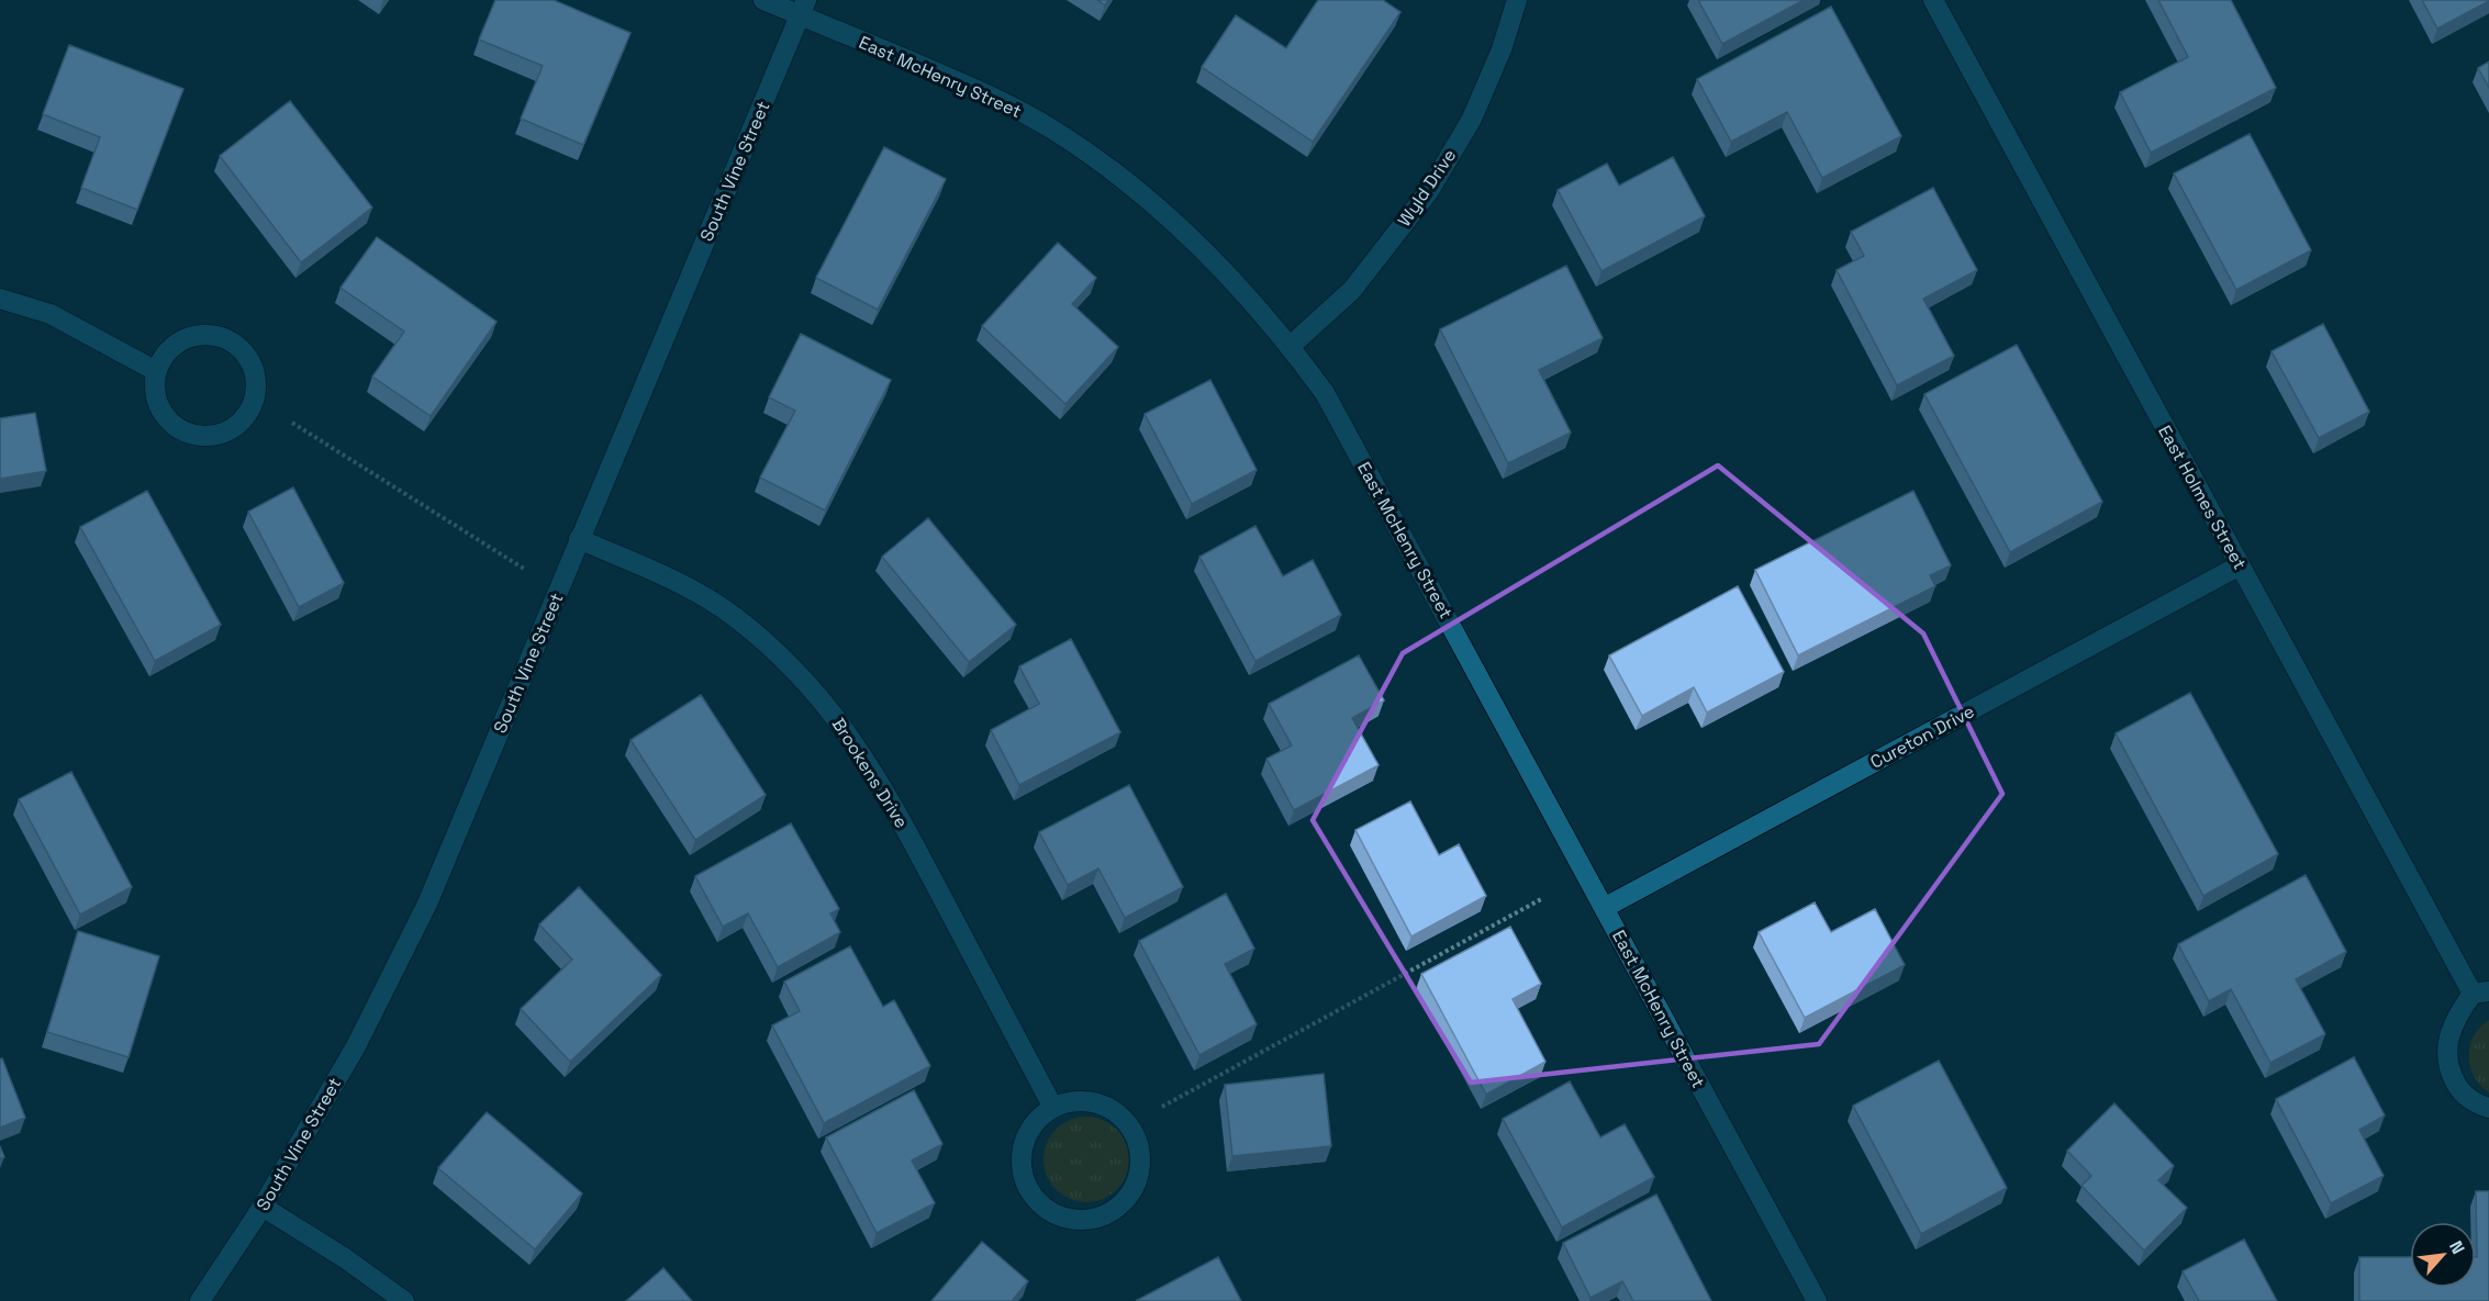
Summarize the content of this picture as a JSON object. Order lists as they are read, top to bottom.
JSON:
{
  "streets": {
    "street": [
      "East McHenry Street",
      "South Vine Street",
      "Wyld Drive",
      "East Holmes Street",
      "Cureton Drive",
      "Brookens Drive"
    ]
  },
  "crossings": [
    ["East McHenry Street", "South Vine Street"],
    ["East McHenry Street", "Wyld Drive"],
    ["East McHenry Street", "Cureton Drive"],
    ["South Vine Street", "Brookens Drive"],
    ["East Holmes Street", "Cureton Drive"]
  ],
  "north": "top right"
}
